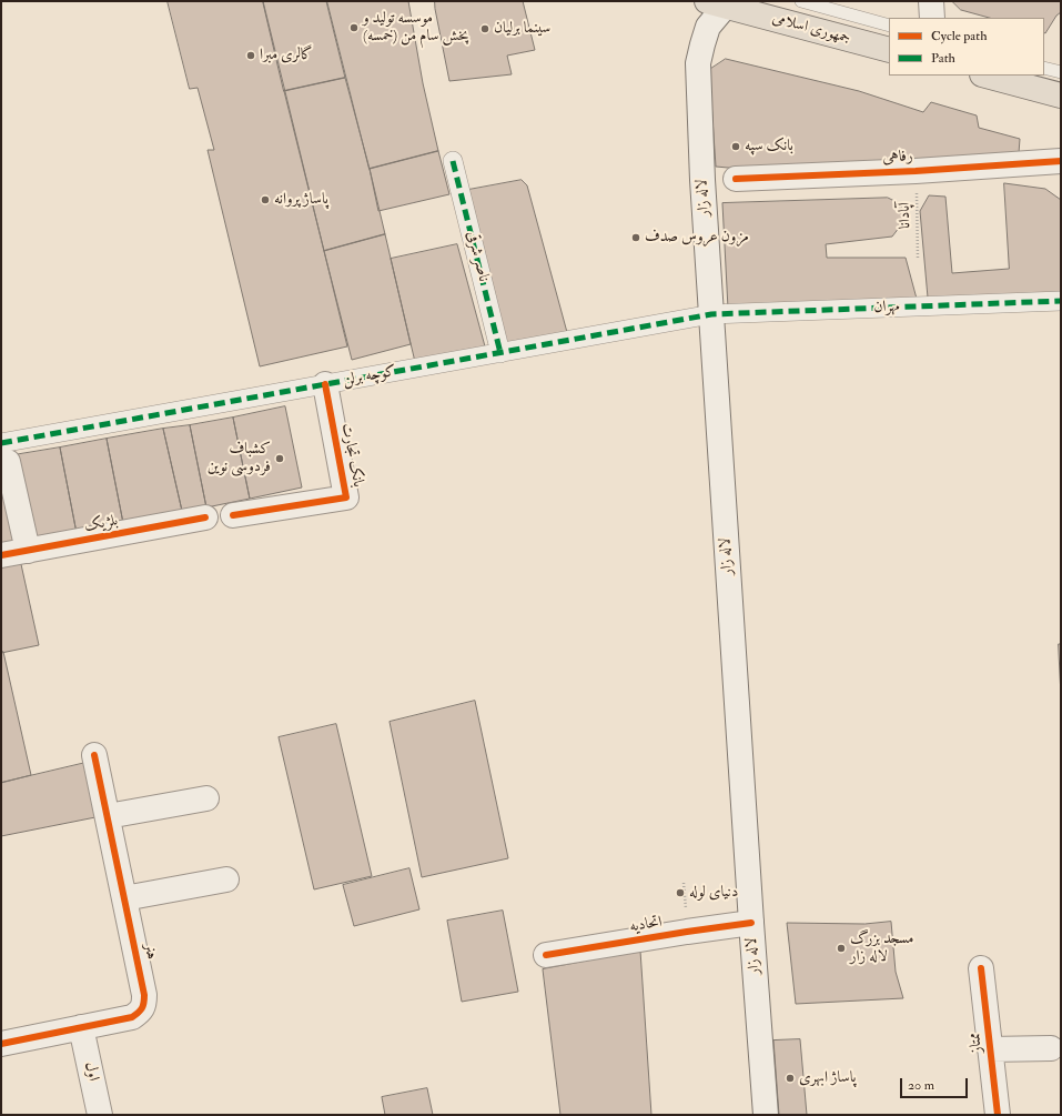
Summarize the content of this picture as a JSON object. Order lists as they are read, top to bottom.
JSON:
{
  "streets": {
    "main road": ["جمهوری اسلامی"],
    "street": [
      "رفاهی",
      "لاله زار",
      "ناصر شرقی",
      "مهران",
      "کوچه برلن",
      "بانک تجارت",
      "بلژیک",
      "اتحادیه",
      "هنر",
      "ممتاز",
      "اول"
    ],
    "path": ["آپادانا"]
  },
  "crossings": [
    ["جمهوری اسلامی", "لاله زار"],
    ["رفاهی", "آپادانا"],
    ["لاله زار", "مهران"],
    ["لاله زار", "کوچه برلن"],
    ["لاله زار", "اتحادیه"],
    ["ناصر شرقی", "کوچه برلن"],
    ["مهران", "کوچه برلن"],
    ["کوچه برلن", "بانک تجارت"],
    ["هنر", "اول"]
  ],
  "places": [
    "موسسه تولید و پخش سام من (خمسه)",
    "سینما برلیان",
    "گالری مبرا",
    "بانک سپه",
    "پاساژ پروانه",
    "مزون عروس صدف",
    "کشباف فردوسی نوین",
    "دنیای لوله",
    "مسجد بزرگ لاله زار",
    "پاساژ ابهری"
  ],
  "legend": ["Cycle path", "Path"],
  "scale_bar": "20 m"
}
